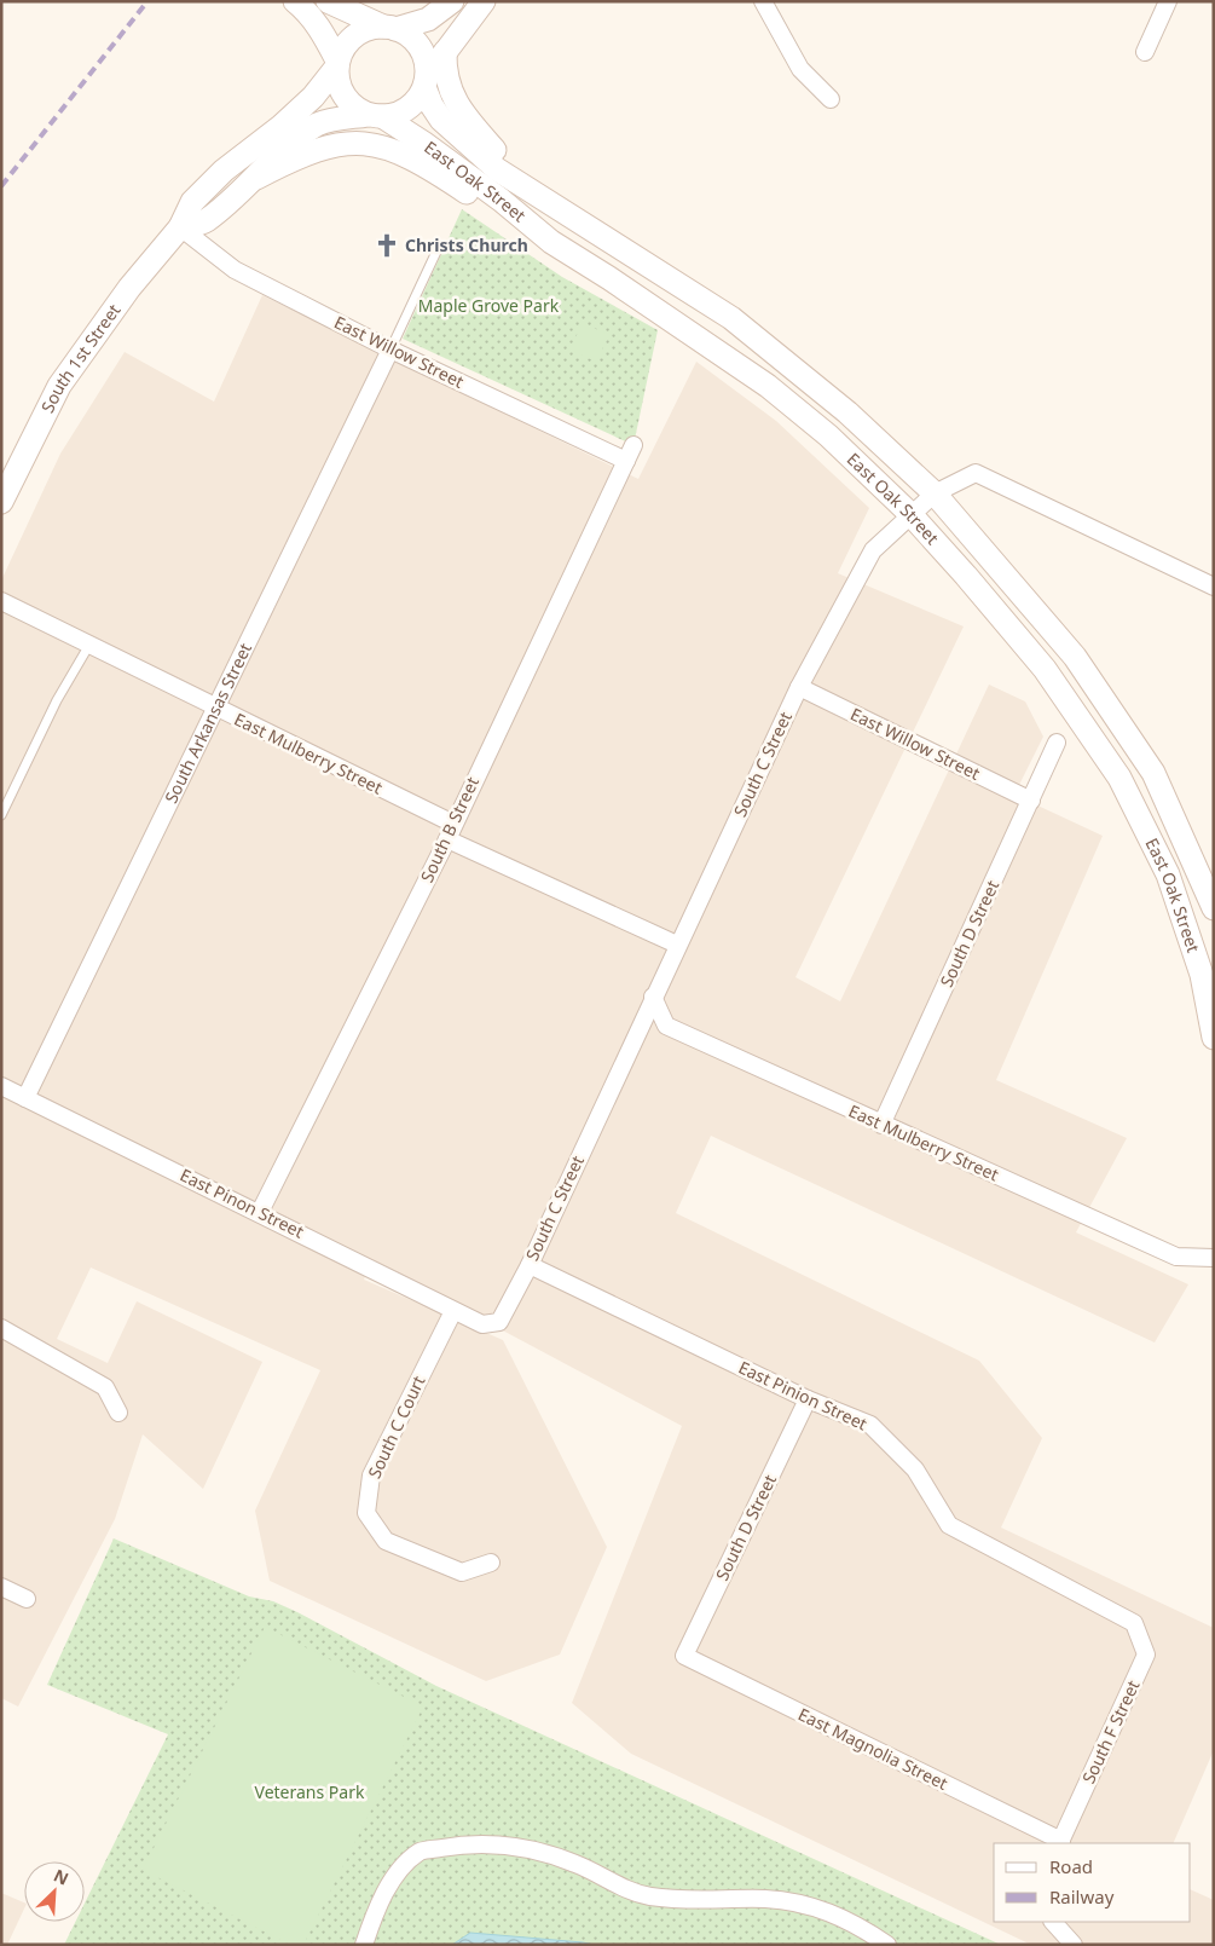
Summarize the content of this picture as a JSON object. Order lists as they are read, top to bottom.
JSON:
{
  "streets": {
    "street": [
      "East Oak Street",
      "East Willow Street",
      "South 1st Street",
      "South Arkansas Street",
      "East Mulberry Street",
      "South C Street",
      "South B Street",
      "South D Street",
      "East Pinon Street",
      "East Pinion Street",
      "South C Court",
      "South F Street",
      "East Magnolia Street"
    ]
  },
  "crossings": [
    ["East Oak Street", "South 1st Street"],
    ["East Oak Street", "South C Street"],
    ["East Willow Street", "South 1st Street"],
    ["East Willow Street", "South Arkansas Street"],
    ["East Willow Street", "South C Street"],
    ["East Willow Street", "South B Street"],
    ["East Willow Street", "South D Street"],
    ["South Arkansas Street", "East Mulberry Street"],
    ["South Arkansas Street", "East Pinon Street"],
    ["East Mulberry Street", "South C Street"],
    ["East Mulberry Street", "South B Street"],
    ["East Mulberry Street", "South D Street"],
    ["South C Street", "East Pinon Street"],
    ["South C Street", "East Pinion Street"],
    ["South B Street", "East Pinon Street"],
    ["South D Street", "East Pinion Street"],
    ["South D Street", "East Magnolia Street"],
    ["East Pinon Street", "South C Court"],
    ["East Pinion Street", "South F Street"],
    ["South F Street", "East Magnolia Street"]
  ],
  "parks": ["Maple Grove Park", "Veterans Park"],
  "places": {
    "church": ["Christs Church"]
  },
  "legend": ["Road", "Railway"],
  "north": "top right"
}
